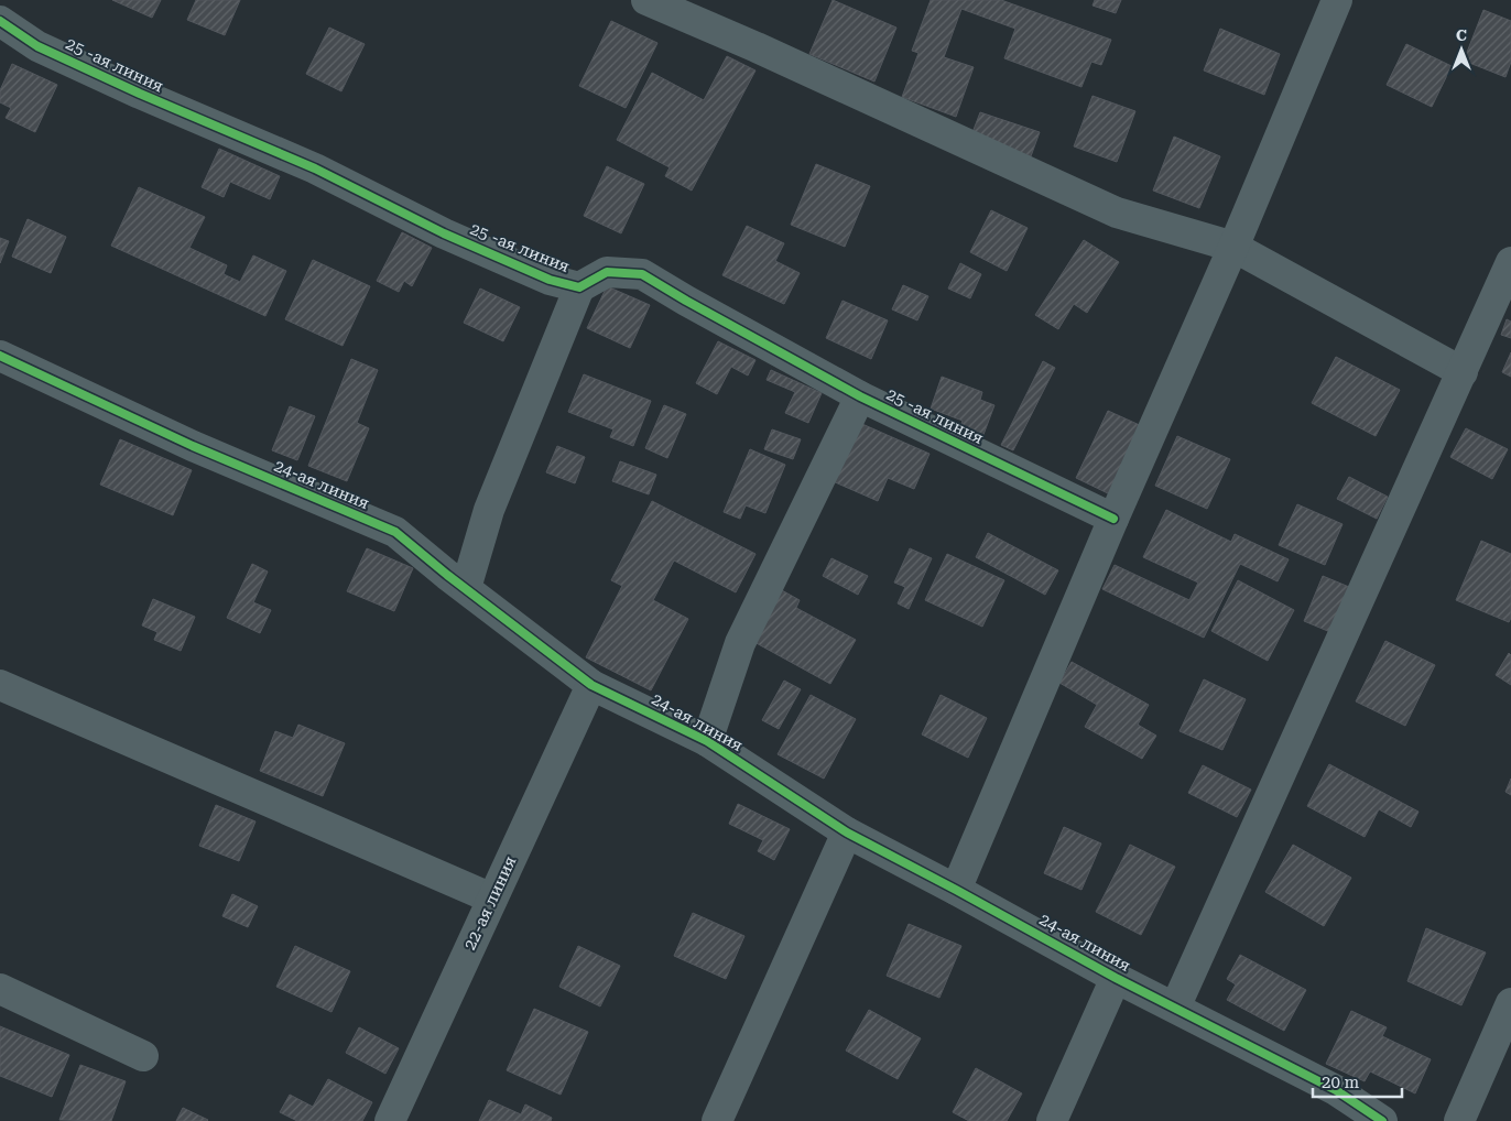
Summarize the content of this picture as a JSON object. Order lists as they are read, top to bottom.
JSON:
{
  "streets": {
    "street": ["25 -ая линия", "24-ая линия", "22-ая линия"]
  },
  "crossings": [
    ["24-ая линия", "22-ая линия"]
  ],
  "scale_bar": "20 m",
  "north": "top"
}
